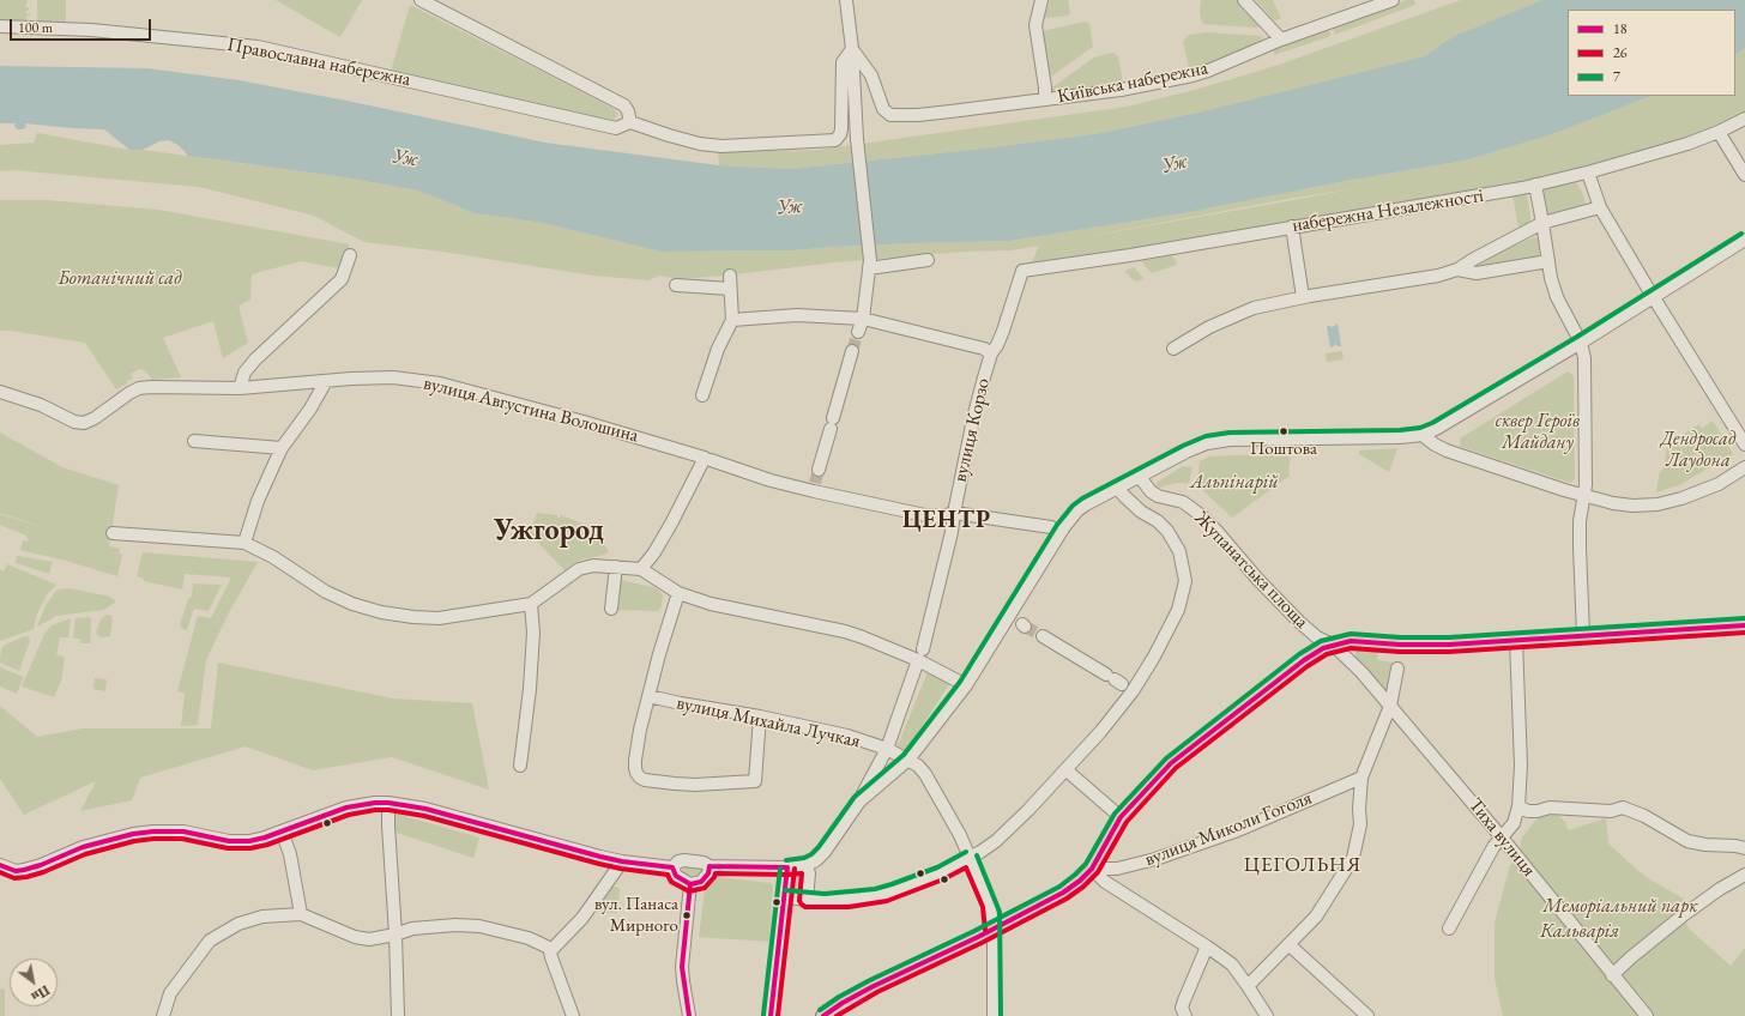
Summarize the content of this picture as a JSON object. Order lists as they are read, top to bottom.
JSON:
{
  "streets": {
    "street": [
      "Православна набережна",
      "Київська набережна",
      "набережна Незалежності",
      "вулиця Августина Волошина",
      "вулиця Корзо",
      "Жупанатська площа",
      "вулиця Михайла Лучкая",
      "вулиця Миколи Гоголя",
      "Тиха вулиця"
    ]
  },
  "crossings": [
    ["Православна набережна", "Київська набережна"],
    ["набережна Незалежності", "вулиця Корзо"],
    ["вулиця Августина Волошина", "вулиця Корзо"],
    ["вулиця Корзо", "вулиця Михайла Лучкая"],
    ["Жупанатська площа", "Тиха вулиця"]
  ],
  "districts": ["ЦЕНТР", "Ужгород", "ЦЕГОЛЬНЯ"],
  "water": ["Уж"],
  "parks": [
    "Ботанічний сад",
    "сквер Героїв Майдану",
    "Дендросад Лаудона",
    "Альпінарій",
    "Меморіальний парк",
    "Кальварія"
  ],
  "places": ["Поштова", "вул. Панаса Мирного"],
  "lines": ["transit line 7", "transit line 18", "transit line 26"],
  "legend": ["18", "26", "7"],
  "scale_bar": "100 m",
  "north": "bottom right"
}
